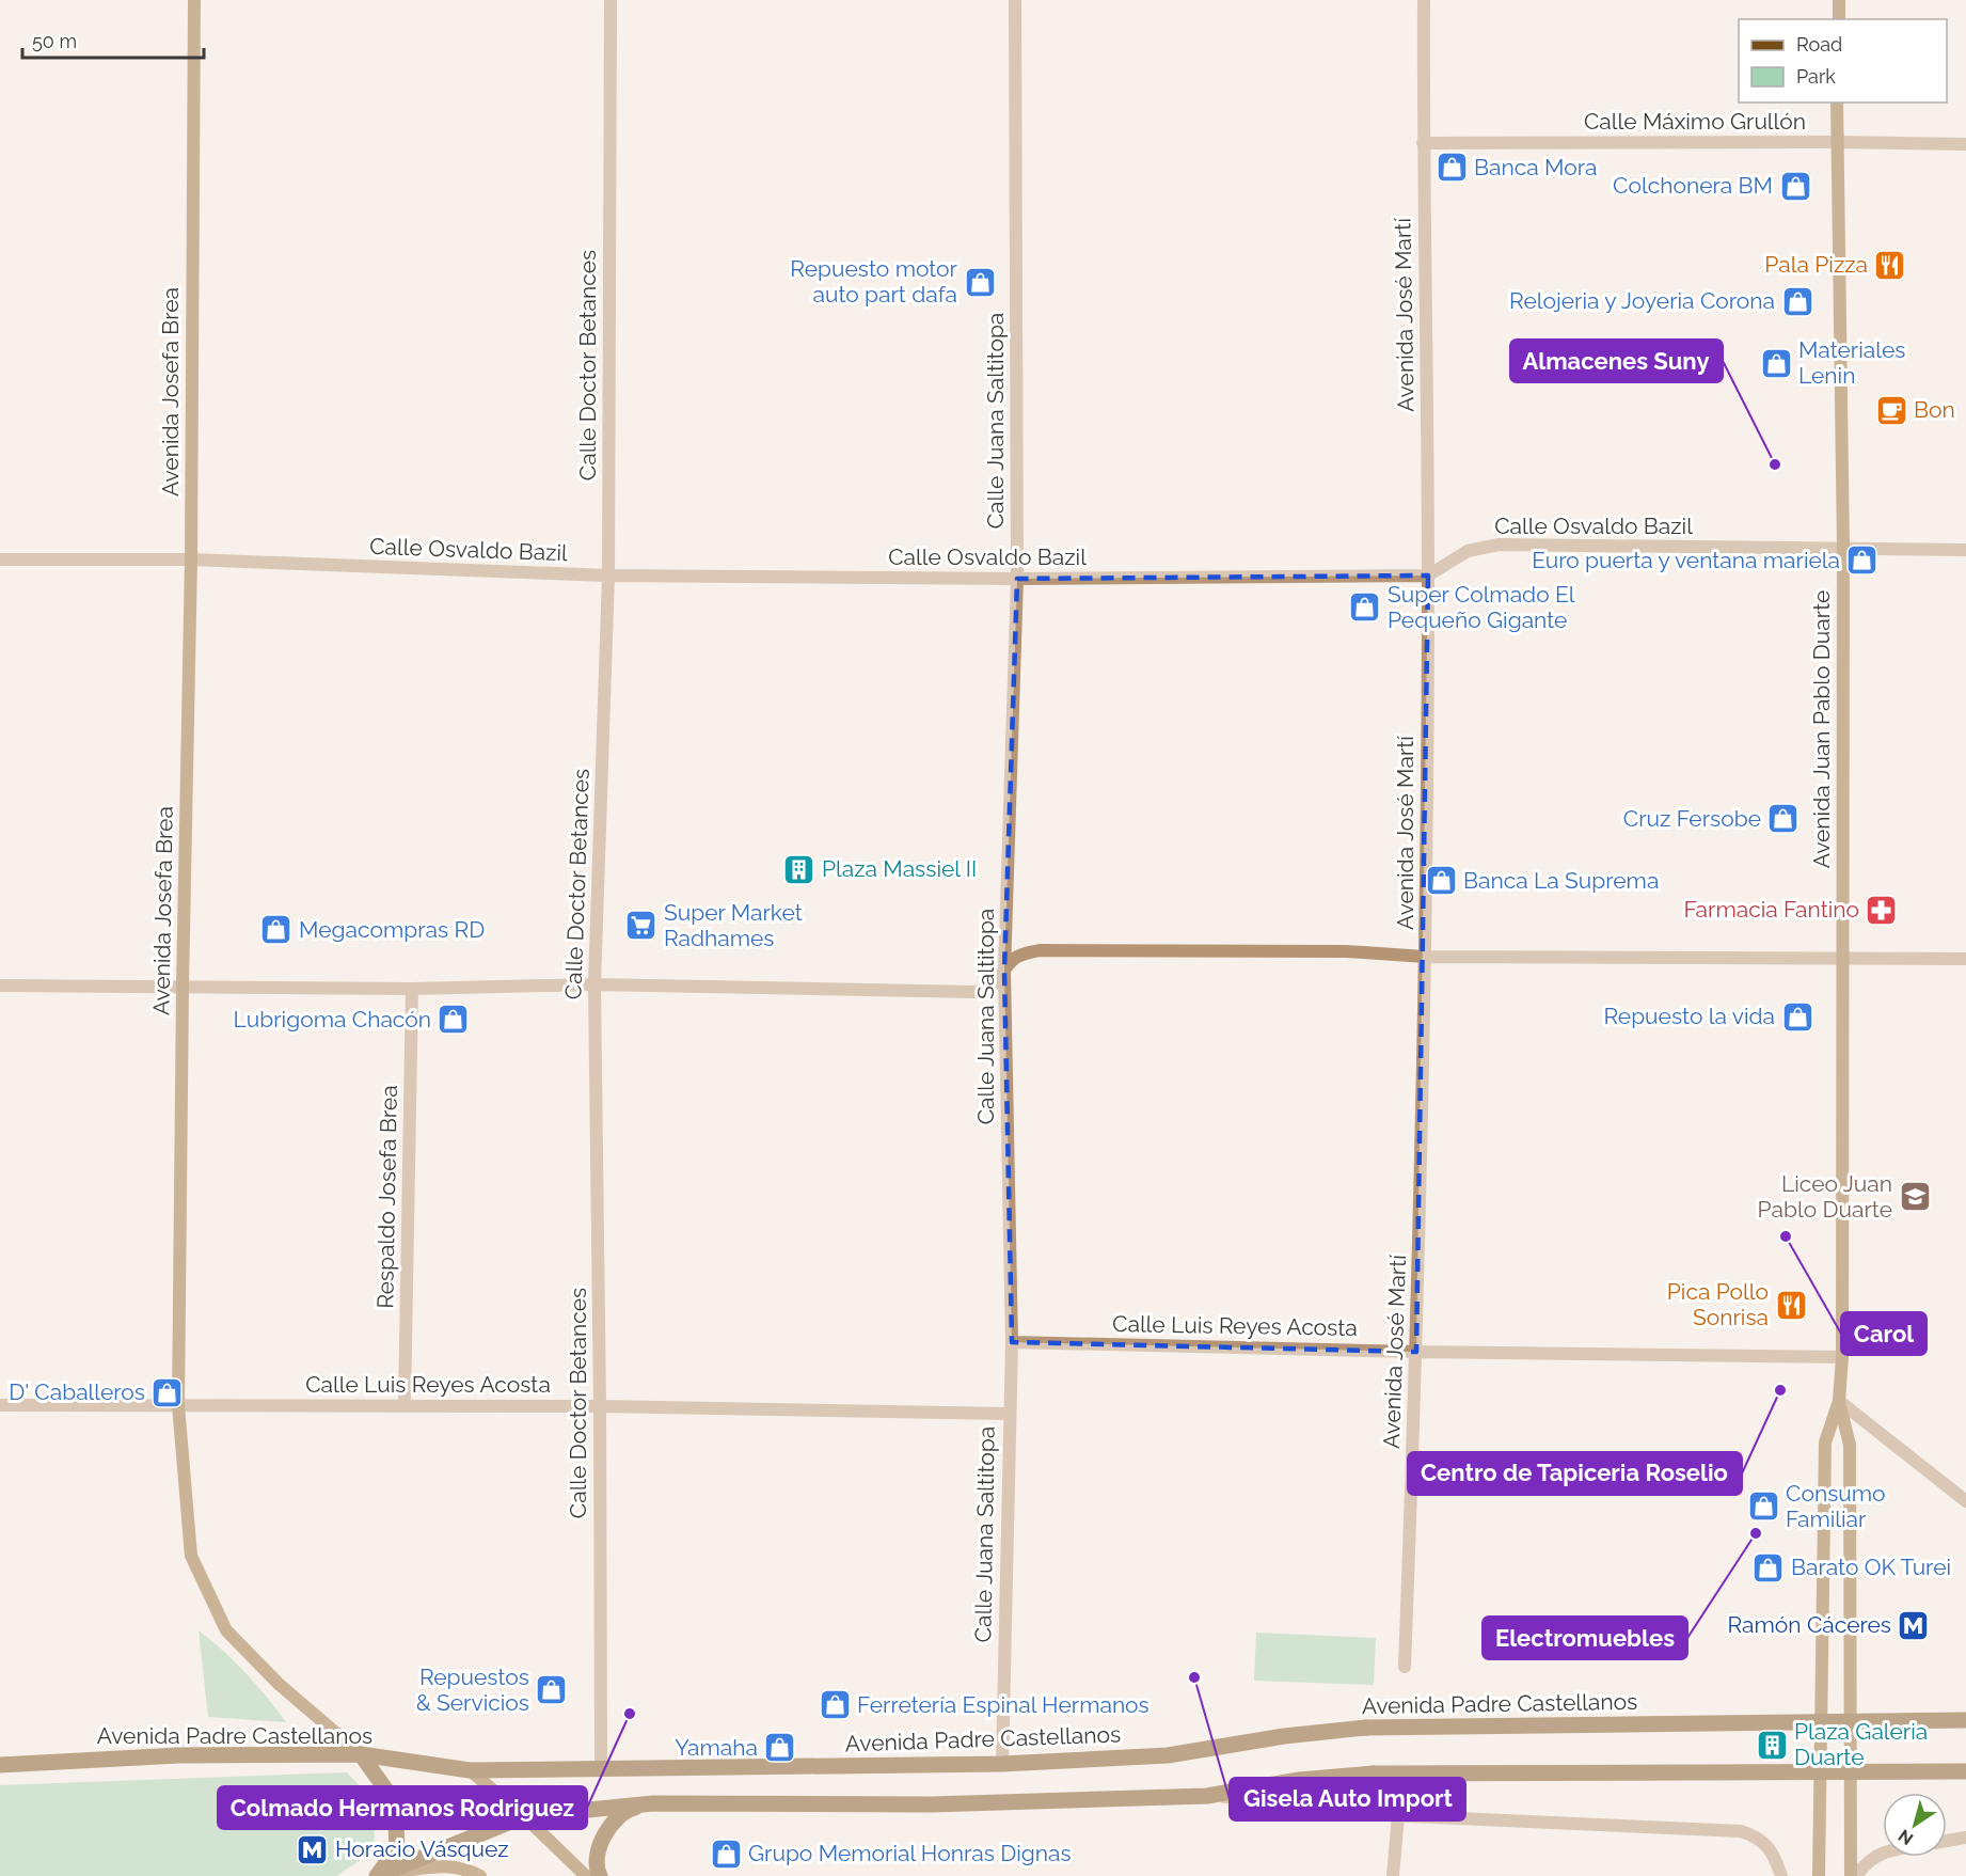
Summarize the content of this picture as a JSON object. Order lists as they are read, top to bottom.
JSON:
{
  "streets": {
    "main road": ["Avenida Josefa Brea", "Avenida Juan Pablo Duarte", "Avenida Padre Castellanos"],
    "street": [
      "Calle Máximo Grullón",
      "Avenida José Martí",
      "Calle Doctor Betances",
      "Calle Juana Saltitopa",
      "Calle Osvaldo Bazil",
      "Respaldo Josefa Brea",
      "Calle Luis Reyes Acosta"
    ]
  },
  "crossings": [
    ["Calle Máximo Grullón", "Avenida José Martí"],
    ["Calle Máximo Grullón", "Avenida Juan Pablo Duarte"],
    ["Avenida José Martí", "Calle Osvaldo Bazil"],
    ["Avenida José Martí", "Calle Luis Reyes Acosta"],
    ["Calle Doctor Betances", "Calle Osvaldo Bazil"],
    ["Calle Doctor Betances", "Calle Luis Reyes Acosta"],
    ["Calle Doctor Betances", "Avenida Padre Castellanos"],
    ["Avenida Josefa Brea", "Calle Osvaldo Bazil"],
    ["Avenida Josefa Brea", "Calle Luis Reyes Acosta"],
    ["Avenida Josefa Brea", "Avenida Padre Castellanos"],
    ["Calle Juana Saltitopa", "Calle Osvaldo Bazil"],
    ["Calle Juana Saltitopa", "Calle Luis Reyes Acosta"],
    ["Calle Juana Saltitopa", "Avenida Padre Castellanos"],
    ["Calle Osvaldo Bazil", "Avenida Juan Pablo Duarte"],
    ["Avenida Juan Pablo Duarte", "Calle Luis Reyes Acosta"],
    ["Respaldo Josefa Brea", "Calle Luis Reyes Acosta"]
  ],
  "places": {
    "shop": [
      "Banca Mora",
      "Colchonera BM",
      "Repuesto motor auto part dafa",
      "Relojeria y Joyeria Corona",
      "Materiales Lenin",
      "Euro puerta y ventana mariela",
      "Super Colmado El Pequeño Gigante",
      "Cruz Fersobe",
      "Banca La Suprema",
      "Megacompras RD",
      "Repuesto la vida",
      "Lubrigoma Chacón",
      "D' Caballeros",
      "Consumo Familiar",
      "Barato OK Turei",
      "Repuestos & Servicios",
      "Ferretería Espinal Hermanos",
      "Yamaha",
      "Grupo Memorial Honras Dignas"
    ],
    "restaurant": ["Pala Pizza", "Pica Pollo Sonrisa"],
    "cafe": ["Bon"],
    "other": [
      "Almacenes Suny",
      "Carol",
      "Centro de Tapiceria Roselio",
      "Electromuebles",
      "Gisela Auto Import",
      "Colmado Hermanos Rodriguez"
    ],
    "building": ["Plaza Massiel II", "Plaza Galeria Duarte"],
    "pharmacy": ["Farmacia Fantino"],
    "supermarket": ["Super Market Radhames"],
    "school or university": ["Liceo Juan Pablo Duarte"],
    "metro station": ["Ramón Cáceres", "Horacio Vásquez"]
  },
  "legend": ["Road", "Park"],
  "scale_bar": "50 m",
  "north": "bottom left"
}
